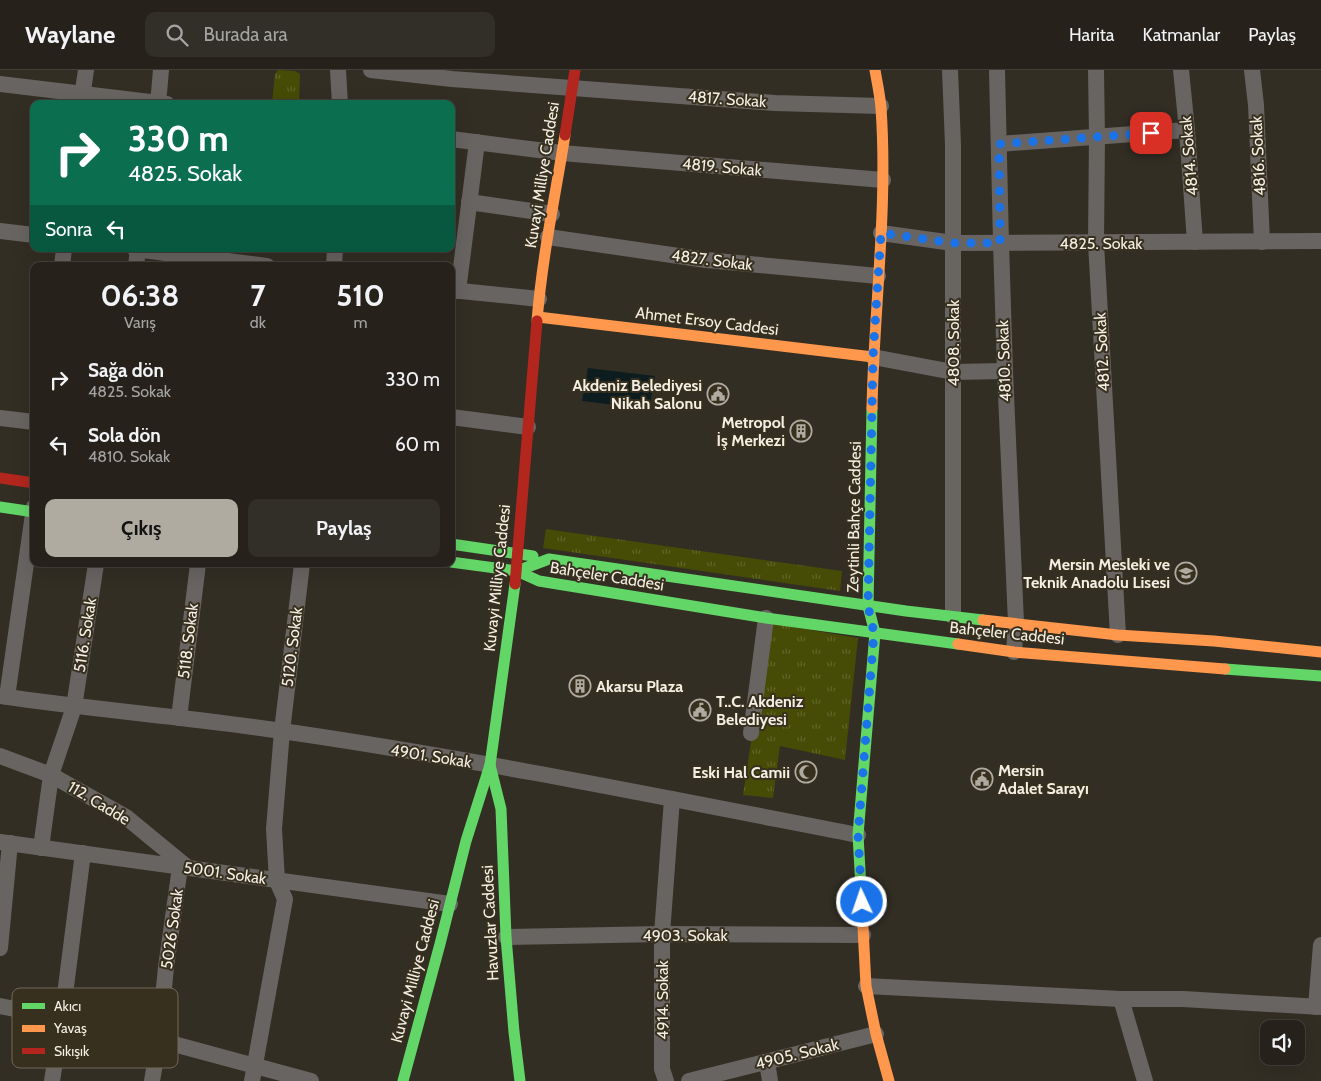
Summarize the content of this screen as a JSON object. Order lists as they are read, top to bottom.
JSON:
{
  "streets": {
    "street": [
      "4817. Sokak",
      "4814. Sokak",
      "4816. Sokak",
      "4819. Sokak",
      "Kuvayi Milliye Caddesi",
      "4825. Sokak",
      "4827. Sokak",
      "Ahmet Ersoy Caddesi",
      "4808. Sokak",
      "4812. Sokak",
      "4810. Sokak",
      "Zeytinli Bahçe Caddesi",
      "Bahçeler Caddesi",
      "5116. Sokak",
      "5118. Sokak",
      "5120. Sokak",
      "4901. Sokak",
      "112. Cadde",
      "5001. Sokak",
      "Havuzlar Caddesi",
      "5026 Sokak",
      "4903. Sokak",
      "4914. Sokak",
      "4905. Sokak"
    ]
  },
  "crossings": [
    ["4817. Sokak", "Kuvayi Milliye Caddesi"],
    ["4817. Sokak", "Zeytinli Bahçe Caddesi"],
    ["4814. Sokak", "4825. Sokak"],
    ["4816. Sokak", "4825. Sokak"],
    ["4819. Sokak", "Kuvayi Milliye Caddesi"],
    ["4819. Sokak", "Zeytinli Bahçe Caddesi"],
    ["Kuvayi Milliye Caddesi", "4827. Sokak"],
    ["Kuvayi Milliye Caddesi", "Ahmet Ersoy Caddesi"],
    ["Kuvayi Milliye Caddesi", "Bahçeler Caddesi"],
    ["Kuvayi Milliye Caddesi", "4901. Sokak"],
    ["Kuvayi Milliye Caddesi", "5001. Sokak"],
    ["Kuvayi Milliye Caddesi", "Havuzlar Caddesi"],
    ["4825. Sokak", "4808. Sokak"],
    ["4825. Sokak", "4812. Sokak"],
    ["4825. Sokak", "4810. Sokak"],
    ["4825. Sokak", "Zeytinli Bahçe Caddesi"],
    ["4827. Sokak", "Zeytinli Bahçe Caddesi"],
    ["Ahmet Ersoy Caddesi", "Zeytinli Bahçe Caddesi"],
    ["4808. Sokak", "Bahçeler Caddesi"],
    ["4812. Sokak", "Bahçeler Caddesi"],
    ["4810. Sokak", "Bahçeler Caddesi"],
    ["Zeytinli Bahçe Caddesi", "Bahçeler Caddesi"],
    ["Zeytinli Bahçe Caddesi", "4901. Sokak"],
    ["Zeytinli Bahçe Caddesi", "4903. Sokak"],
    ["Zeytinli Bahçe Caddesi", "4905. Sokak"],
    ["5116. Sokak", "4901. Sokak"],
    ["5116. Sokak", "112. Cadde"],
    ["5116. Sokak", "5001. Sokak"],
    ["5118. Sokak", "4901. Sokak"],
    ["5120. Sokak", "4901. Sokak"],
    ["5120. Sokak", "5001. Sokak"],
    ["4901. Sokak", "Havuzlar Caddesi"],
    ["4901. Sokak", "4914. Sokak"],
    ["112. Cadde", "5001. Sokak"],
    ["112. Cadde", "5026 Sokak"],
    ["5001. Sokak", "5026 Sokak"],
    ["Havuzlar Caddesi", "4903. Sokak"],
    ["4903. Sokak", "4914. Sokak"]
  ],
  "places": {
    "public building": ["Akdeniz Belediyesi Nikah Salonu", "T..C. Akdeniz Belediyesi", "Mersin Adalet Sarayı"],
    "building": ["Metropol İş Merkezi", "Akarsu Plaza"],
    "school or university": ["Mersin Mesleki ve Teknik Anadolu Lisesi"],
    "mosque": ["Eski Hal Camii"]
  },
  "legend": ["Akıcı", "Yavaş", "Sıkışık"],
  "page": {
    "header": "Waylane",
    "search": "Burada ara",
    "nav": ["Harita", "Katmanlar", "Paylaş"],
    "turn": ["330 m", "4825. Sokak"],
    "then": "Sonra",
    "eta": [
      "06:38",
      "Varış",
      "7",
      "dk",
      "510",
      "m"
    ],
    "list": [
      {
        "name": "Sağa dön",
        "note": "4825. Sokak",
        "value": "330 m"
      },
      {
        "name": "Sola dön",
        "note": "4810. Sokak",
        "value": "60 m"
      }
    ],
    "buttons": ["Çıkış", "Paylaş"]
  }
}
